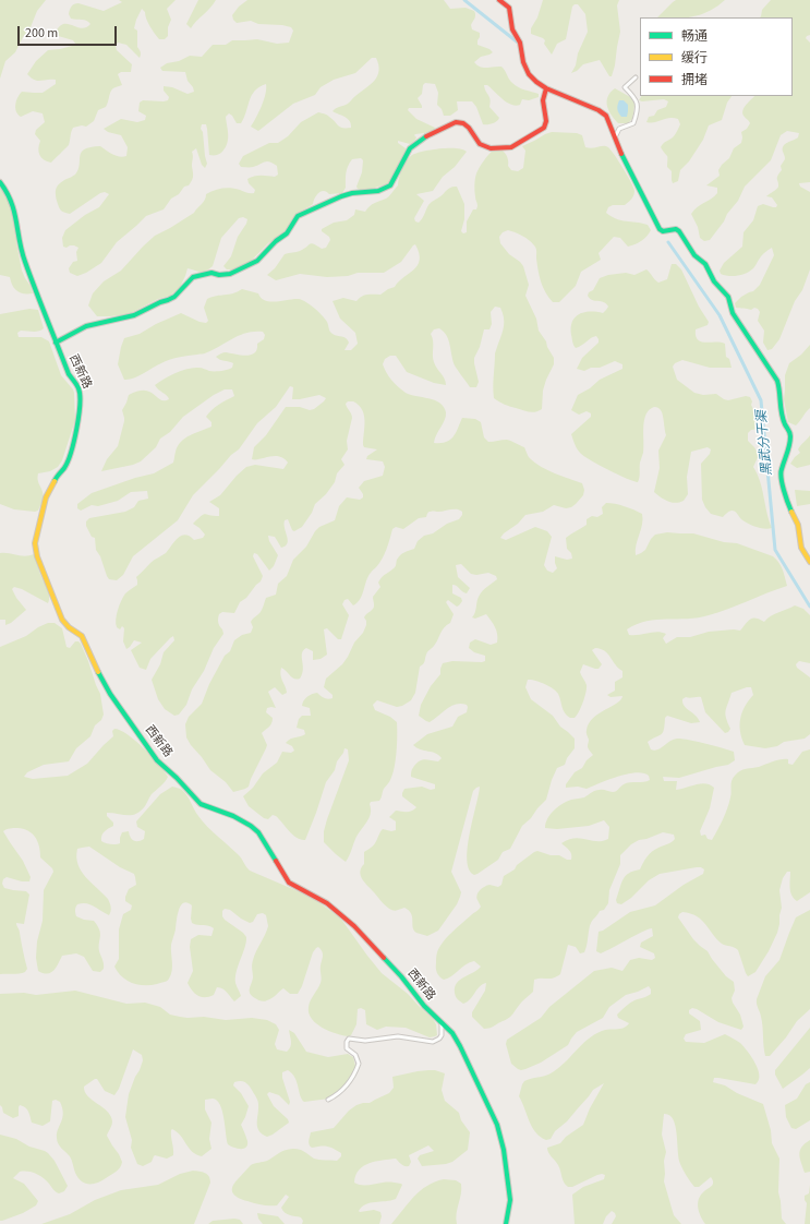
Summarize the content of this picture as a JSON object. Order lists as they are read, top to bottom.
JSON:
{
  "streets": {
    "street": ["西新路"]
  },
  "water": ["黑武分干渠"],
  "legend": ["畅通", "缓行", "拥堵"],
  "scale_bar": "200 m"
}
